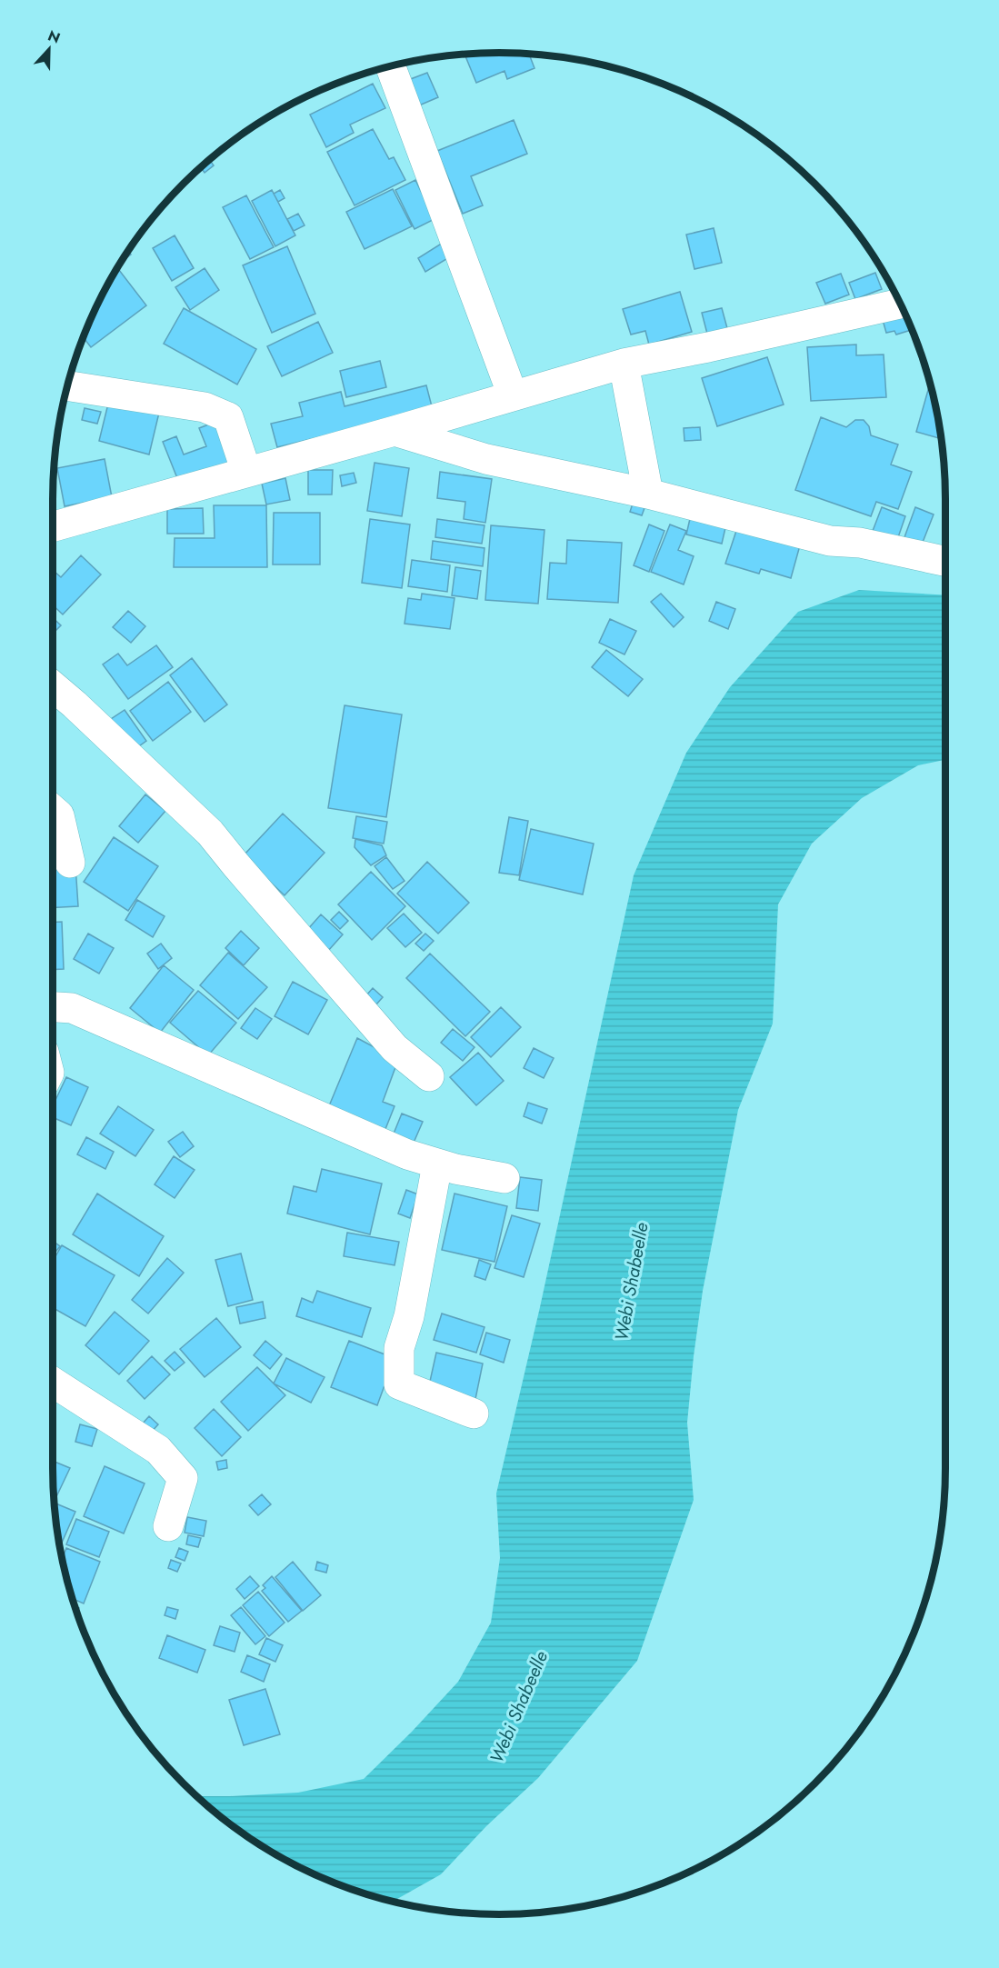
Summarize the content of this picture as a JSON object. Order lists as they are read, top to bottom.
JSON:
{
  "water": ["Webi Shabeelle"],
  "north": "top"
}
